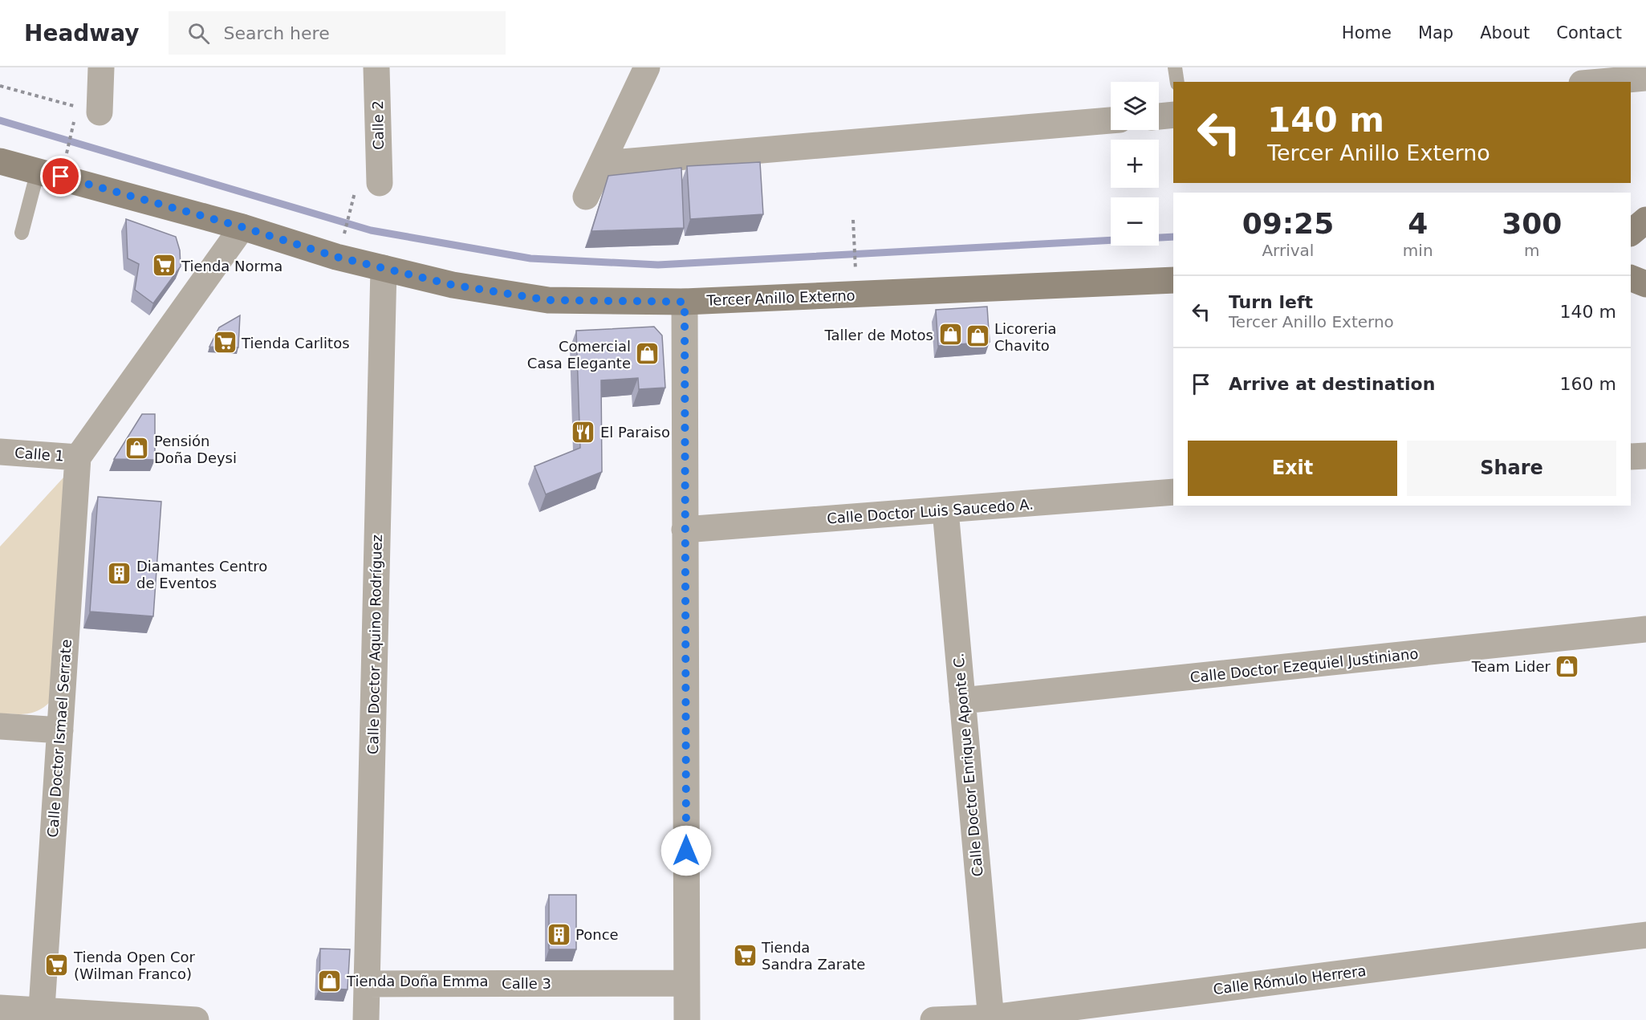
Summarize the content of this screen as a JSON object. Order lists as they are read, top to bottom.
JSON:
{
  "streets": {
    "street": [
      "Calle 2",
      "Tercer Anillo Externo",
      "Calle 1",
      "Calle Doctor Luis Saucedo A.",
      "Calle Doctor Aquino Rodríguez",
      "Calle Doctor Ezequiel Justiniano",
      "Calle Doctor Ismael Serrate",
      "Calle Doctor Enrique Aponte C.",
      "Calle Rómulo Herrera",
      "Calle 3"
    ]
  },
  "crossings": [
    ["Tercer Anillo Externo", "Calle Doctor Aquino Rodríguez"],
    ["Calle 1", "Calle Doctor Ismael Serrate"],
    ["Calle Doctor Luis Saucedo A.", "Calle Doctor Enrique Aponte C."],
    ["Calle Doctor Aquino Rodríguez", "Calle 3"],
    ["Calle Doctor Ezequiel Justiniano", "Calle Doctor Enrique Aponte C."],
    ["Calle Doctor Enrique Aponte C.", "Calle Rómulo Herrera"]
  ],
  "places": {
    "supermarket": [
      "Tienda Norma",
      "Tienda Carlitos",
      "Tienda Sandra Zarate",
      "Tienda Open Cor (Wilman Franco)"
    ],
    "shop": [
      "Taller de Motos",
      "Licoreria Chavito",
      "Comercial Casa Elegante",
      "Pensión Doña Deysi",
      "Team Lider",
      "Tienda Doña Emma"
    ],
    "restaurant": ["El Paraiso"],
    "building": ["Diamantes Centro de Eventos", "Ponce"]
  },
  "page": {
    "header": "Headway",
    "search": "Search here",
    "nav": [
      "Home",
      "Map",
      "About",
      "Contact"
    ],
    "map_buttons": ["+", "−"],
    "turn": ["140 m", "Tercer Anillo Externo"],
    "eta": [
      "09:25",
      "Arrival",
      "4",
      "min",
      "300",
      "m"
    ],
    "list": [
      {
        "name": "Turn left",
        "note": "Tercer Anillo Externo",
        "value": "140 m"
      },
      {
        "name": "Arrive at destination",
        "value": "160 m"
      }
    ],
    "buttons": ["Exit", "Share"]
  }
}
